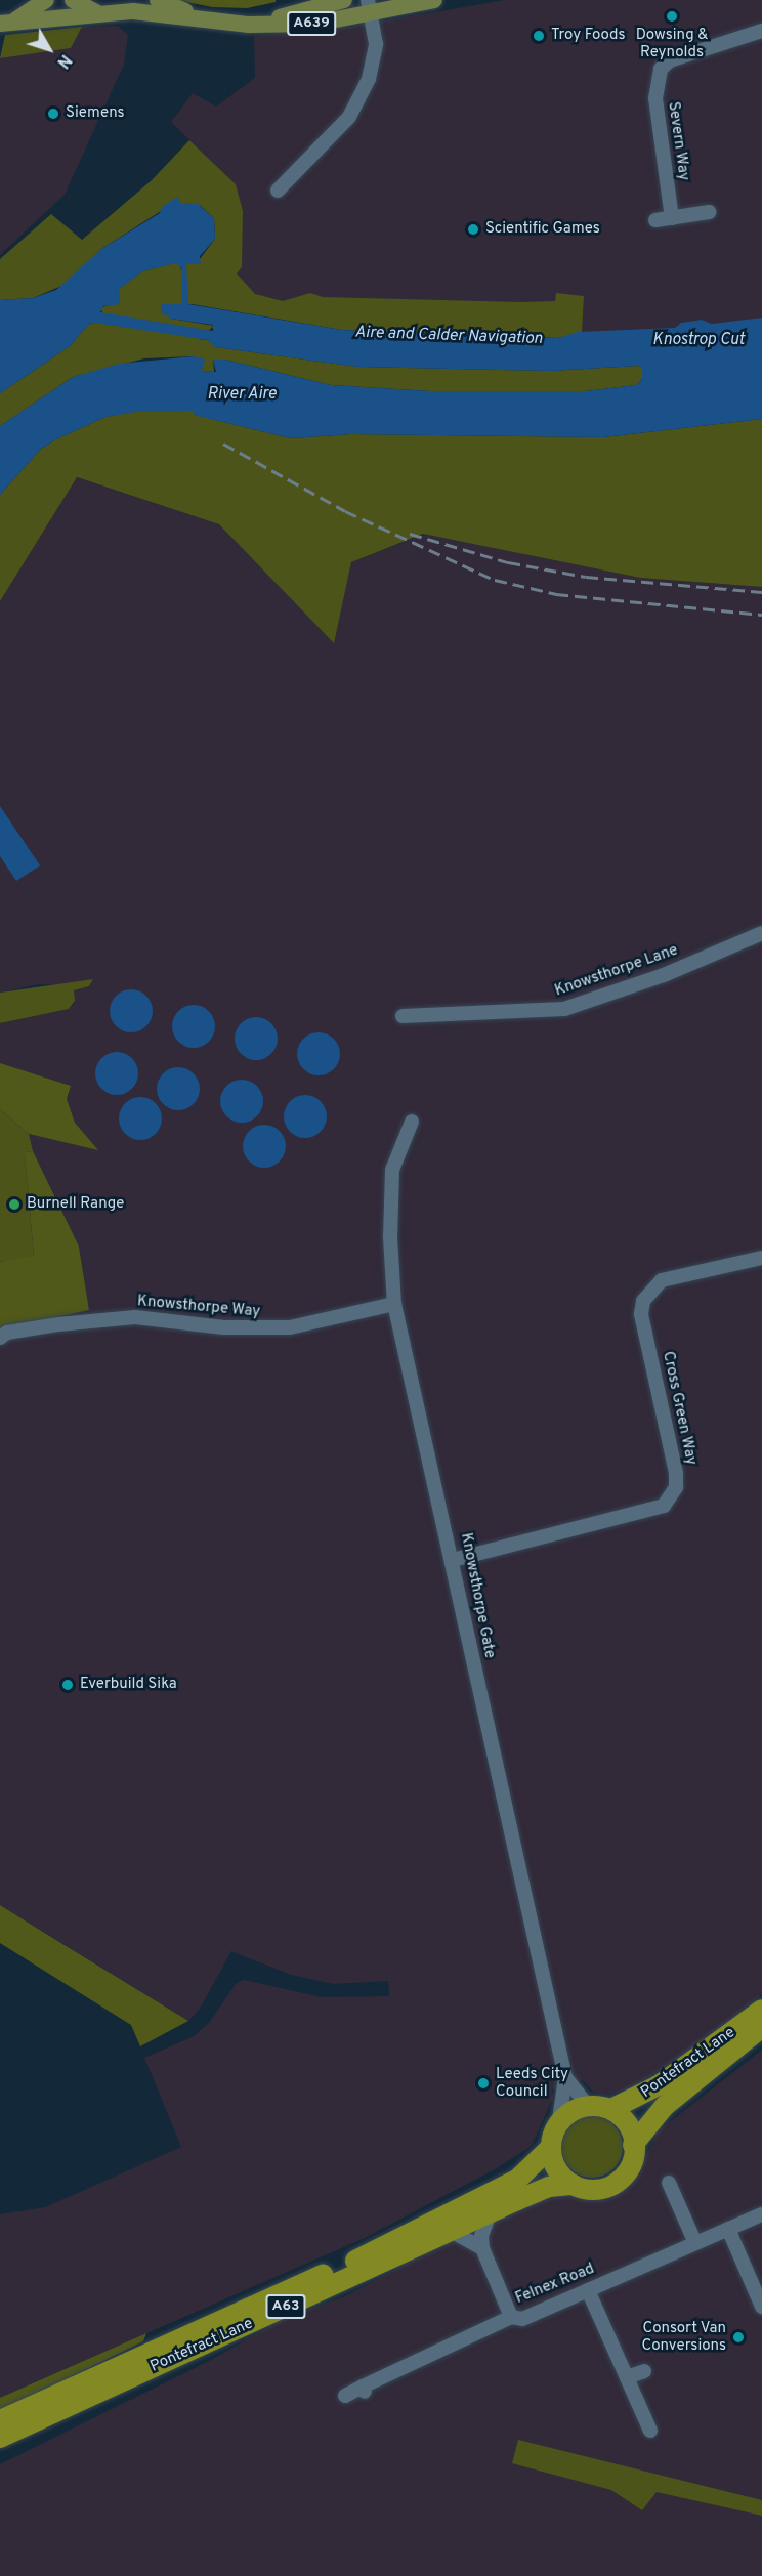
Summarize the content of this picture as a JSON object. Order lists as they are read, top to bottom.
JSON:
{
  "streets": {
    "highway": ["Pontefract Lane", "A63"],
    "main road": ["A639"],
    "street": [
      "Severn Way",
      "Knowsthorpe Lane",
      "Knowsthorpe Way",
      "Cross Green Way",
      "Knowsthorpe Gate",
      "Felnex Road"
    ]
  },
  "crossings": [
    ["Knowsthorpe Way", "Knowsthorpe Gate"],
    ["Cross Green Way", "Knowsthorpe Gate"],
    ["Knowsthorpe Gate", "Pontefract Lane"],
    ["Knowsthorpe Gate", "A63"],
    ["Pontefract Lane", "A63"]
  ],
  "water": ["Aire and Calder Navigation", "Knostrop Cut", "River Aire"],
  "places": [
    "Dowsing & Reynolds",
    "Troy Foods",
    "Siemens",
    "Scientific Games",
    "Burnell Range",
    "Everbuild Sika",
    "Leeds City Council",
    "Consort Van Conversions"
  ],
  "north": "bottom right"
}
